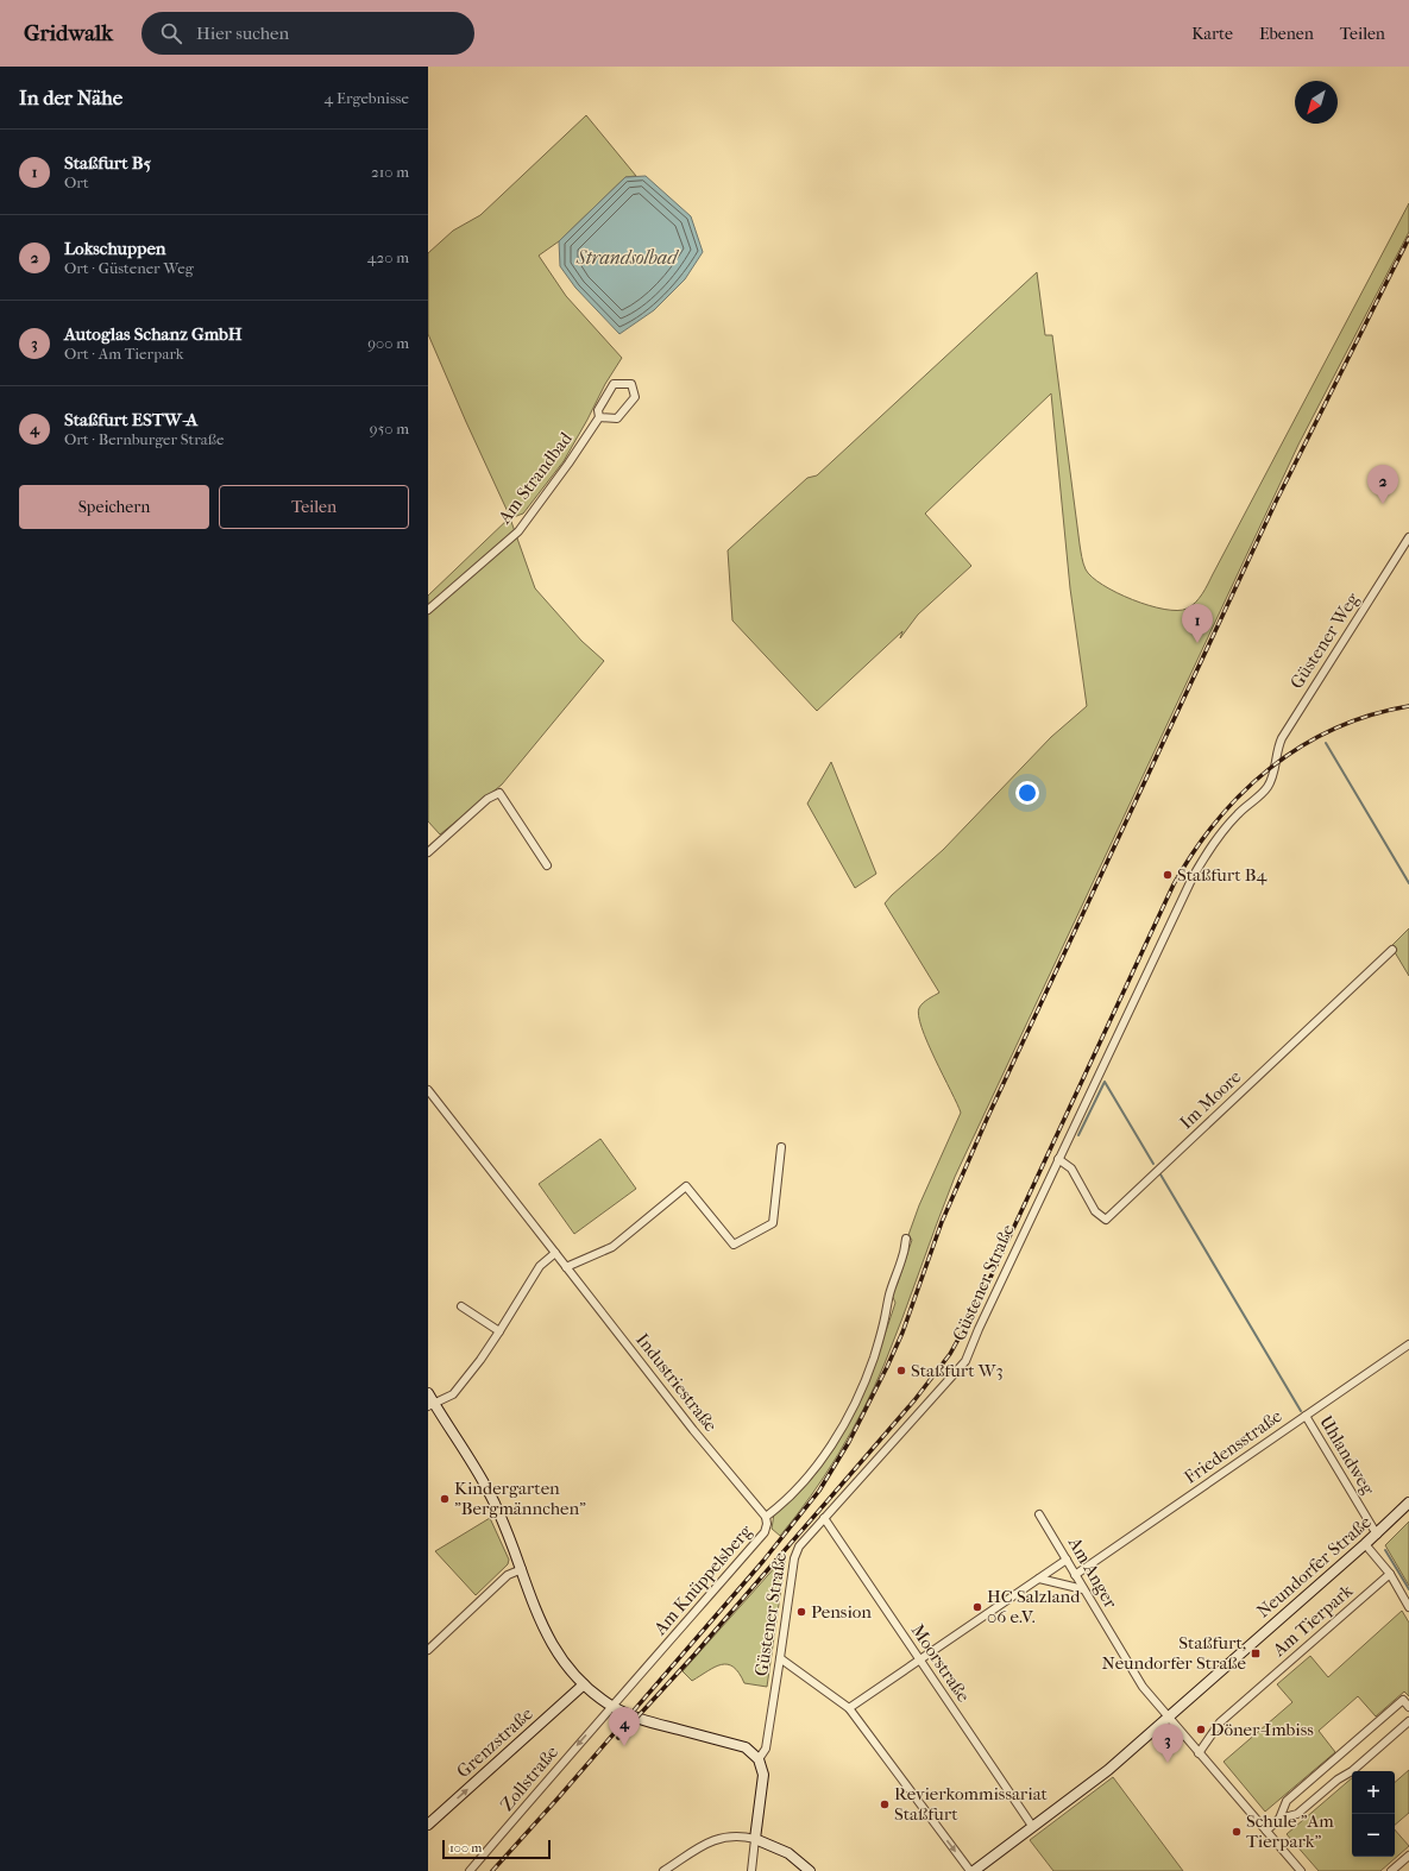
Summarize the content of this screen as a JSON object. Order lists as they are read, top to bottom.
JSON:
{
  "streets": {
    "main road": ["Neundorfer Straße", "Grenzstraße"],
    "street": [
      "Am Strandbad",
      "Güstener Weg",
      "Im Moore",
      "Güstener Straße",
      "Industriestraße",
      "Friedensstraße",
      "Uhlandweg",
      "Am Anger",
      "Am Knüppelsberg",
      "Am Tierpark",
      "Moorstraße",
      "Zollstraße"
    ]
  },
  "crossings": [
    ["Güstener Weg", "Güstener Straße"],
    ["Im Moore", "Güstener Straße"],
    ["Güstener Straße", "Moorstraße"],
    ["Industriestraße", "Am Knüppelsberg"],
    ["Friedensstraße", "Uhlandweg"],
    ["Friedensstraße", "Am Anger"],
    ["Uhlandweg", "Neundorfer Straße"],
    ["Neundorfer Straße", "Am Anger"],
    ["Neundorfer Straße", "Moorstraße"],
    ["Am Knüppelsberg", "Zollstraße"]
  ],
  "one_way": ["Grenzstraße", "Zollstraße"],
  "water": ["Strandsolbad"],
  "places": {
    "other": [
      "Staßfurt B4",
      "Staßfurt W3",
      "Kindergarten \"Bergmännchen\"",
      "HC Salzland 06 e.V.",
      "Pension",
      "Döner-Imbiss",
      "Revierkommissariat Staßfurt",
      "Schule \"Am Tierpark\""
    ],
    "transit": ["Staßfurt, Neundorfer Straße"]
  },
  "scale_bar": "100 m",
  "north": "bottom left",
  "page": {
    "header": "Gridwalk",
    "search": "Hier suchen",
    "nav": ["Karte", "Ebenen", "Teilen"],
    "heading": ["In der Nähe", "4 Ergebnisse"],
    "list": [
      {
        "mark": "1",
        "name": "Staßfurt B5",
        "note": "Ort",
        "value": "210 m"
      },
      {
        "mark": "2",
        "name": "Lokschuppen",
        "note": "Ort · Güstener Weg",
        "value": "420 m"
      },
      {
        "mark": "3",
        "name": "Autoglas Schanz GmbH",
        "note": "Ort · Am Tierpark",
        "value": "900 m"
      },
      {
        "mark": "4",
        "name": "Staßfurt ESTW-A",
        "note": "Ort · Bernburger Straße",
        "value": "950 m"
      }
    ],
    "pins": [
      "2",
      "1",
      "4",
      "3"
    ],
    "buttons": ["Speichern", "Teilen"],
    "map_buttons": ["+", "−"],
    "scale": "100 m"
  }
}
